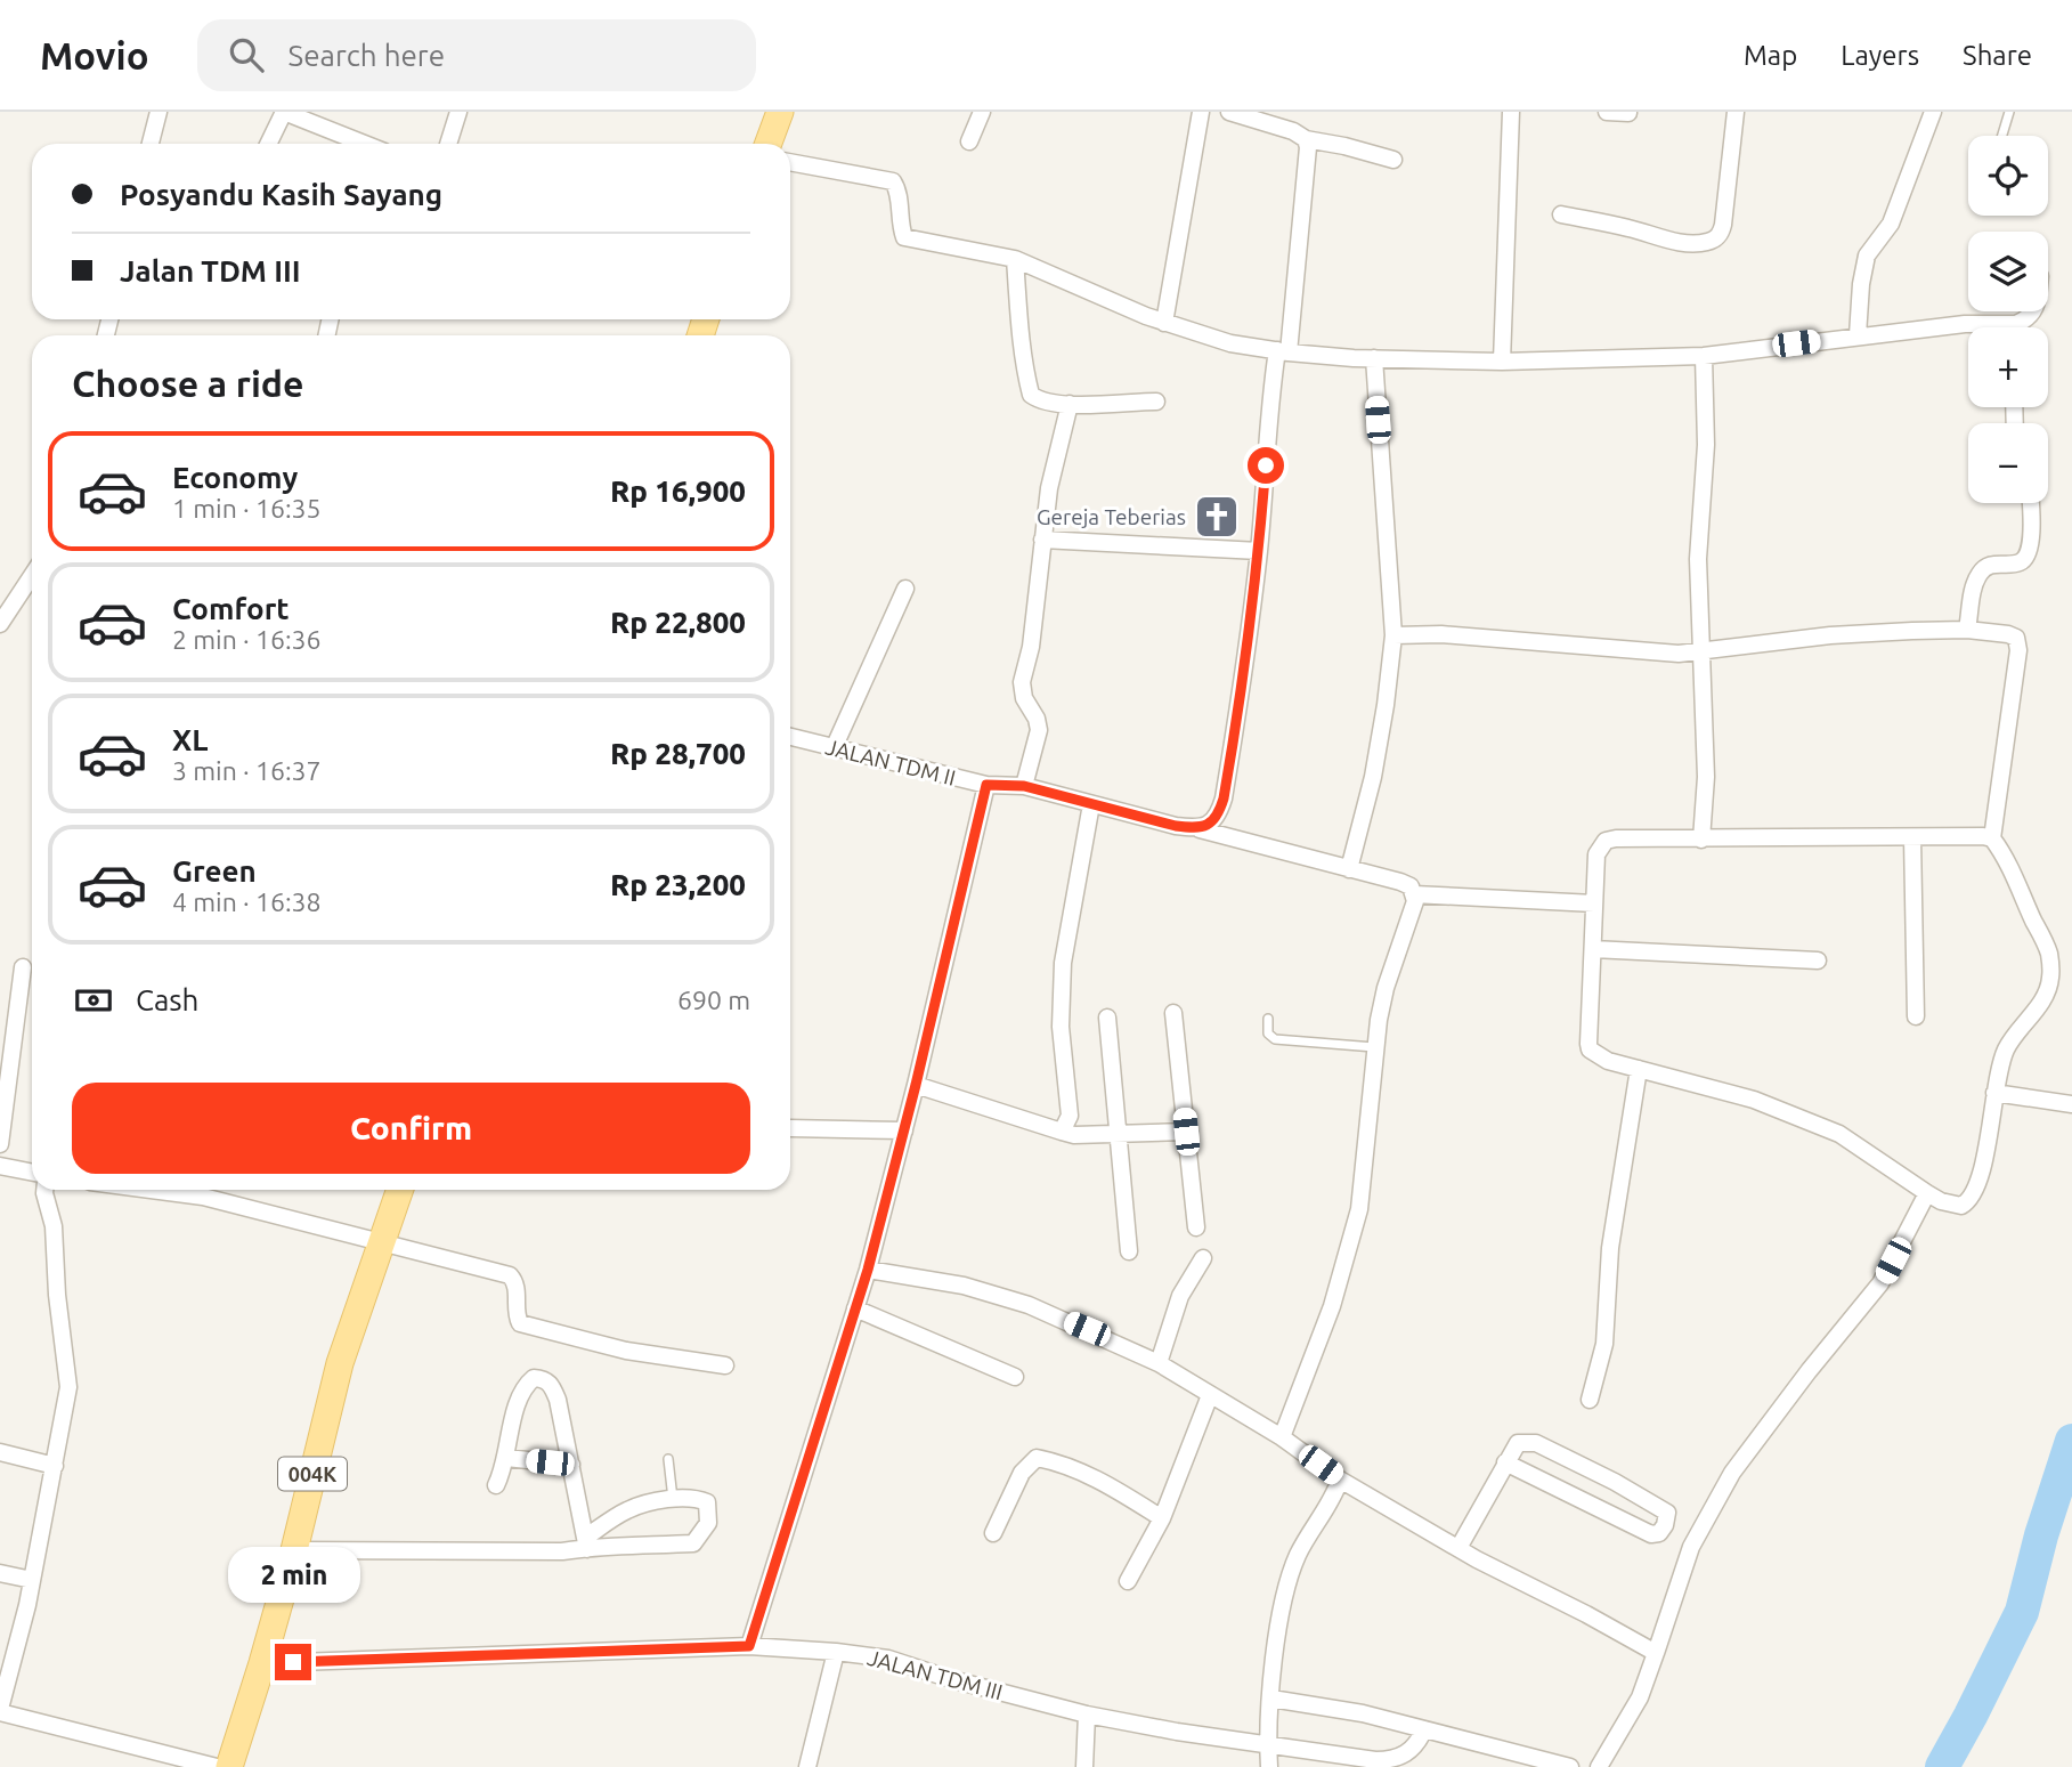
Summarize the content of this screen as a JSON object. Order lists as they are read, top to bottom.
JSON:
{
  "streets": {
    "main road": ["004K"],
    "street": ["JALAN TDM II", "JALAN TDM III"]
  },
  "crossings": [
    ["004K", "JALAN TDM III"]
  ],
  "places": {
    "church": ["Gereja Teberias"]
  },
  "page": {
    "header": "Movio",
    "search": "Search here",
    "nav": ["Map", "Layers", "Share"],
    "map_buttons": ["+", "−"],
    "banner": ["Posyandu Kasih Sayang", "Jalan TDM III"],
    "heading": "Choose a ride",
    "list": [
      {
        "name": "Economy",
        "note": "1 min · 16:35",
        "value": "Rp 16,900"
      },
      {
        "name": "Comfort",
        "note": "2 min · 16:36",
        "value": "Rp 22,800"
      },
      {
        "name": "XL",
        "note": "3 min · 16:37",
        "value": "Rp 28,700"
      },
      {
        "name": "Green",
        "note": "4 min · 16:38",
        "value": "Rp 23,200"
      }
    ],
    "pay": ["Cash", "690 m"],
    "buttons": "Confirm",
    "bubble": "2 min"
  }
}
